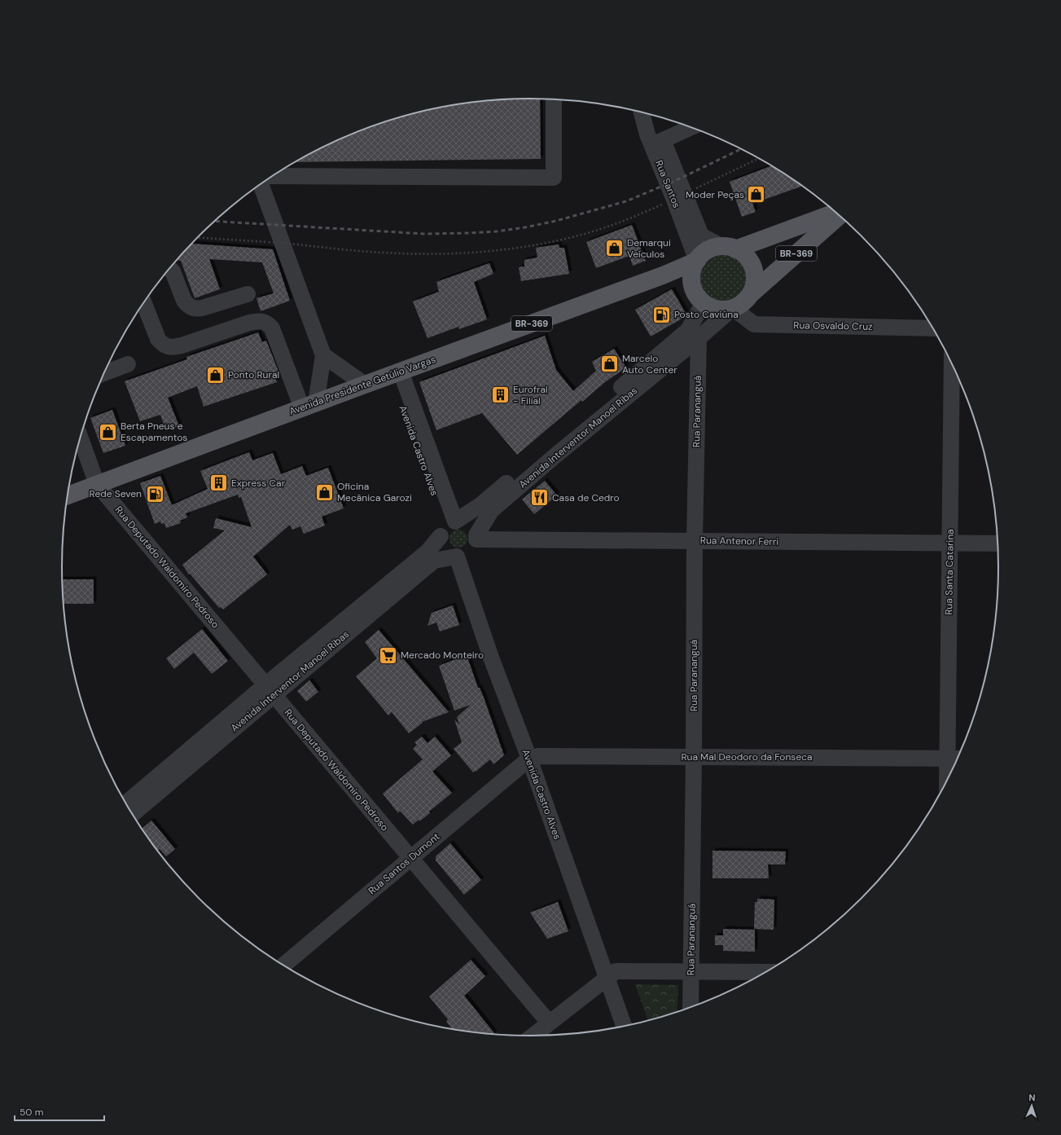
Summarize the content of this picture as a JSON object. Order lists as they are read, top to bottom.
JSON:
{
  "streets": {
    "main road": ["BR-369", "Avenida Presidente Getúlio Vargas"],
    "street": [
      "Rua Santos",
      "Rua Osvaldo Cruz",
      "Rua Parananguá",
      "Avenida Interventor Manoel Ribas",
      "Avenida Castro Alves",
      "Rua Antenor Ferri",
      "Rua Deputado Waldomiro Pedroso",
      "Rua Santa Catarina",
      "Rua Mal Deodoro da Fonseca",
      "Rua Santos Dumont"
    ]
  },
  "crossings": [
    ["Rua Santos", "BR-369"],
    ["Rua Santos", "Rua Osvaldo Cruz"],
    ["Rua Santos", "Avenida Presidente Getúlio Vargas"],
    ["Rua Santos", "Avenida Interventor Manoel Ribas"],
    ["BR-369", "Rua Osvaldo Cruz"],
    ["BR-369", "Avenida Presidente Getúlio Vargas"],
    ["BR-369", "Avenida Interventor Manoel Ribas"],
    ["Rua Osvaldo Cruz", "Avenida Presidente Getúlio Vargas"],
    ["Rua Osvaldo Cruz", "Avenida Interventor Manoel Ribas"],
    ["Avenida Presidente Getúlio Vargas", "Avenida Interventor Manoel Ribas"],
    ["Avenida Presidente Getúlio Vargas", "Avenida Castro Alves"],
    ["Avenida Presidente Getúlio Vargas", "Rua Deputado Waldomiro Pedroso"],
    ["Rua Parananguá", "Avenida Interventor Manoel Ribas"],
    ["Rua Parananguá", "Rua Antenor Ferri"],
    ["Rua Parananguá", "Rua Mal Deodoro da Fonseca"],
    ["Avenida Interventor Manoel Ribas", "Avenida Castro Alves"],
    ["Avenida Interventor Manoel Ribas", "Rua Antenor Ferri"],
    ["Avenida Interventor Manoel Ribas", "Rua Deputado Waldomiro Pedroso"],
    ["Avenida Castro Alves", "Rua Antenor Ferri"],
    ["Avenida Castro Alves", "Rua Mal Deodoro da Fonseca"],
    ["Avenida Castro Alves", "Rua Santos Dumont"],
    ["Rua Antenor Ferri", "Rua Santa Catarina"],
    ["Rua Deputado Waldomiro Pedroso", "Rua Santos Dumont"],
    ["Rua Santa Catarina", "Rua Mal Deodoro da Fonseca"],
    ["Rua Mal Deodoro da Fonseca", "Rua Santos Dumont"]
  ],
  "places": {
    "shop": [
      "Moder Peças",
      "Demarqui Veículos",
      "Marcelo Auto Center",
      "Ponto Rural",
      "Berta Pneus e Escapamentos",
      "Oficina Mecânica Garozi"
    ],
    "fuel station": ["Posto Caviúna", "Rede Seven"],
    "building": ["Eurofral - Filial", "Express Car"],
    "restaurant": ["Casa de Cedro"],
    "supermarket": ["Mercado Monteiro"]
  },
  "scale_bar": "50 m",
  "north": "top"
}
